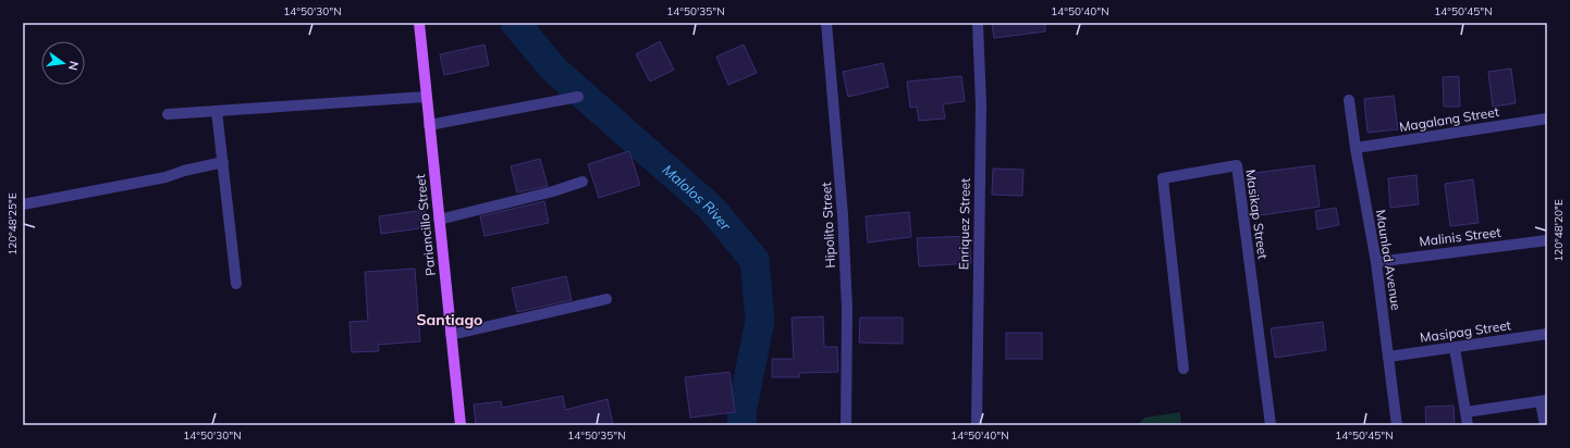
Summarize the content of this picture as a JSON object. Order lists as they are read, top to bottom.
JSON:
{
  "streets": {
    "main road": ["Pariancillo Street"],
    "street": [
      "Magalang Street",
      "Masikap Street",
      "Enriquez Street",
      "Hipolito Street",
      "Malinis Street",
      "Maunlad Avenue",
      "Masipag Street"
    ]
  },
  "crossings": [
    ["Magalang Street", "Maunlad Avenue"],
    ["Malinis Street", "Maunlad Avenue"],
    ["Maunlad Avenue", "Masipag Street"]
  ],
  "districts": ["Santiago"],
  "water": ["Malolos River"],
  "north": "right",
  "coordinates": [
    "14°50'30\"N",
    "14°50'35\"N",
    "14°50'40\"N",
    "14°50'45\"N",
    "120°48'25\"E",
    "120°48'20\"E"
  ]
}
